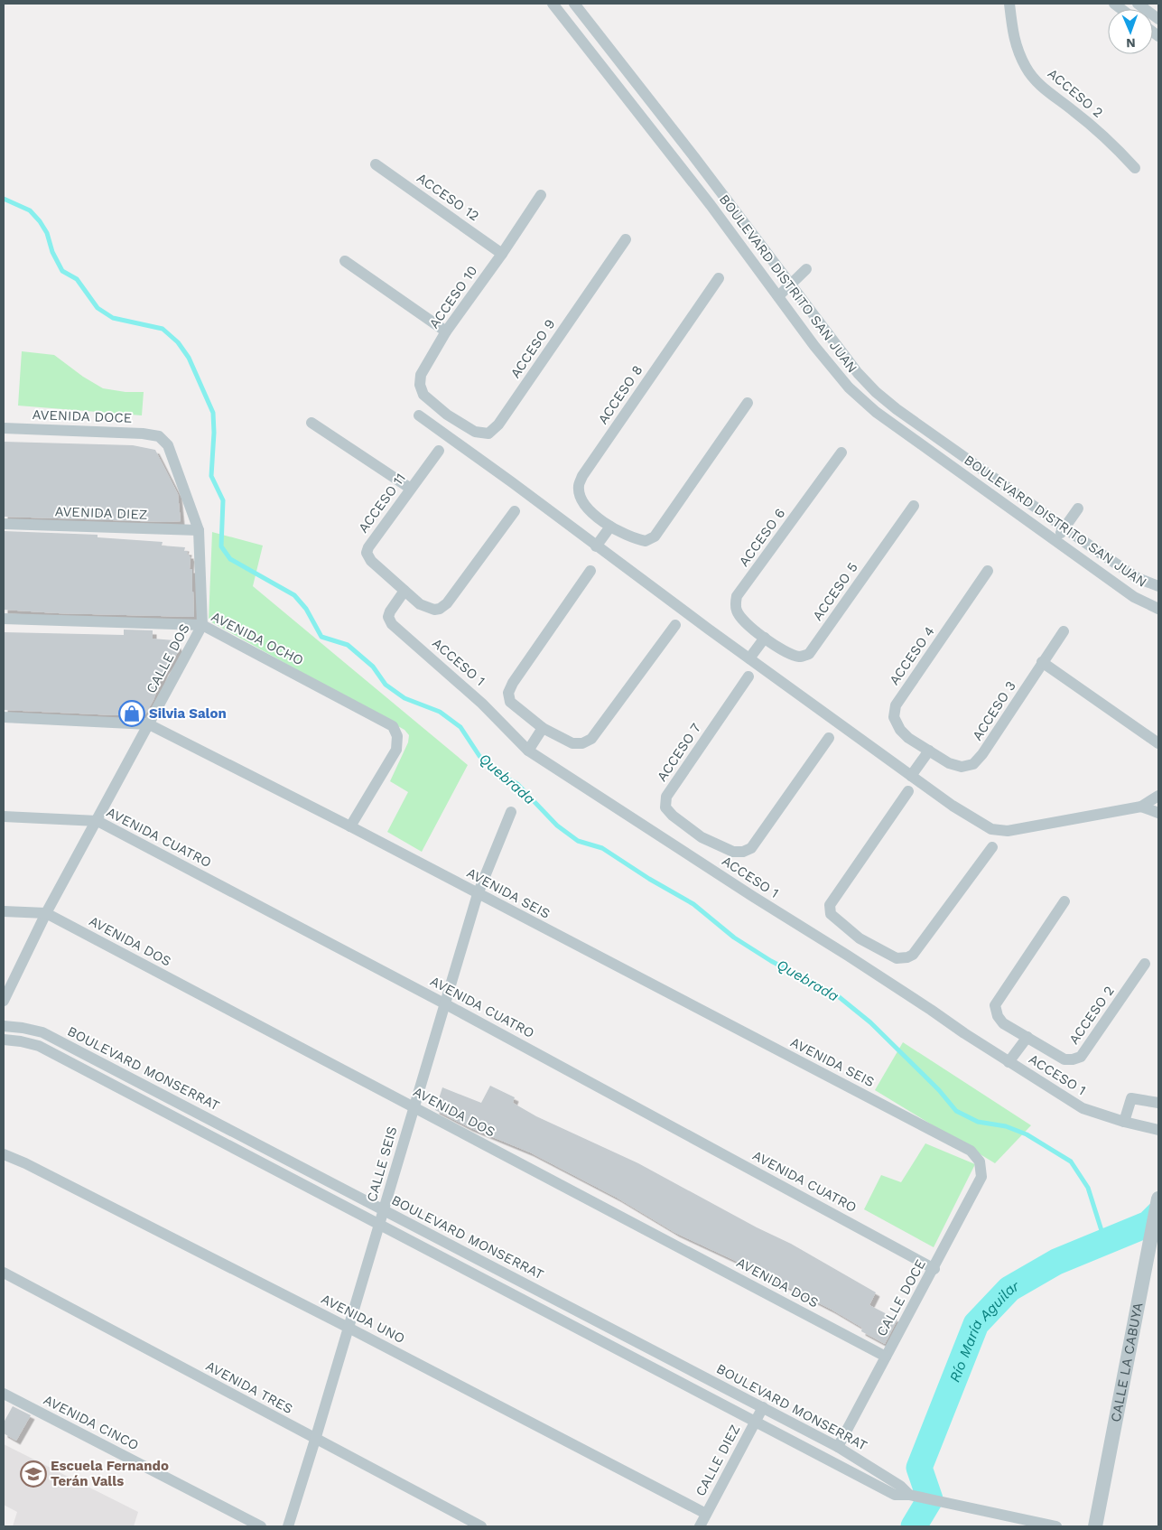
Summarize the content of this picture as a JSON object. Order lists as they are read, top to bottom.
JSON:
{
  "streets": {
    "street": [
      "ACCESO 2",
      "ACCESO 12",
      "BOULEVARD DISTRITO SAN JUAN",
      "ACCESO 10",
      "ACCESO 9",
      "ACCESO 8",
      "AVENIDA DOCE",
      "ACCESO 11",
      "AVENIDA DIEZ",
      "ACCESO 6",
      "ACCESO 5",
      "AVENIDA OCHO",
      "ACCESO 4",
      "CALLE DOS",
      "ACCESO 1",
      "ACCESO 3",
      "ACCESO 7",
      "AVENIDA CUATRO",
      "AVENIDA SEIS",
      "AVENIDA DOS",
      "BOULEVARD MONSERRAT",
      "CALLE SEIS",
      "CALLE DOCE",
      "AVENIDA UNO",
      "CALLE LA CABUYA",
      "AVENIDA TRES",
      "AVENIDA CINCO",
      "CALLE DIEZ"
    ]
  },
  "crossings": [
    ["ACCESO 12", "ACCESO 10"],
    ["ACCESO 10", "ACCESO 9"],
    ["AVENIDA DOCE", "CALLE DOS"],
    ["ACCESO 11", "ACCESO 1"],
    ["AVENIDA DIEZ", "CALLE DOS"],
    ["ACCESO 6", "ACCESO 5"],
    ["AVENIDA OCHO", "CALLE DOS"],
    ["AVENIDA OCHO", "AVENIDA SEIS"],
    ["ACCESO 4", "ACCESO 3"],
    ["CALLE DOS", "AVENIDA CUATRO"],
    ["CALLE DOS", "AVENIDA SEIS"],
    ["CALLE DOS", "AVENIDA DOS"],
    ["AVENIDA CUATRO", "CALLE SEIS"],
    ["AVENIDA CUATRO", "CALLE DOCE"],
    ["AVENIDA SEIS", "CALLE SEIS"],
    ["AVENIDA SEIS", "CALLE DOCE"],
    ["AVENIDA DOS", "CALLE SEIS"],
    ["AVENIDA DOS", "CALLE DOCE"],
    ["BOULEVARD MONSERRAT", "CALLE SEIS"],
    ["BOULEVARD MONSERRAT", "CALLE DOCE"],
    ["BOULEVARD MONSERRAT", "CALLE DIEZ"],
    ["CALLE SEIS", "AVENIDA UNO"],
    ["CALLE SEIS", "AVENIDA TRES"],
    ["AVENIDA UNO", "CALLE DIEZ"]
  ],
  "water": ["Quebrada", "Río María Aguilar"],
  "places": {
    "shop": ["Silvia Salon"],
    "school or university": ["Escuela Fernando Terán Valls"]
  },
  "north": "bottom"
}
